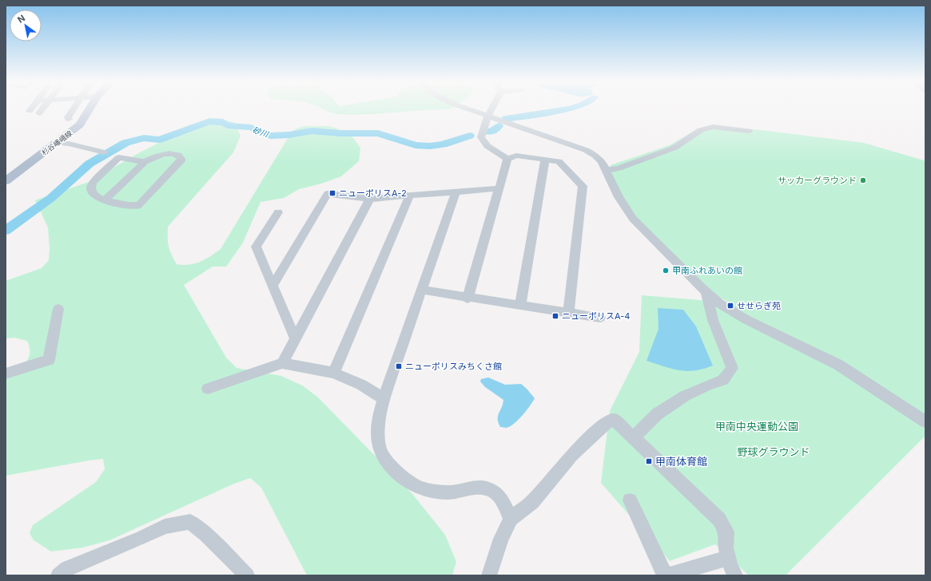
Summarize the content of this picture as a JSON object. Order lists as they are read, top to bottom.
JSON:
{
  "streets": {
    "main road": ["杉谷嶬峨線"]
  },
  "water": ["砂川"],
  "parks": ["甲南中央運動公園", "野球グラウンド"],
  "places": {
    "other": ["サッカーグラウンド", "甲南ふれあいの館"],
    "transit": [
      "ニューポリスA-2",
      "せせらぎ苑",
      "ニューポリスA-4",
      "ニューポリスみちくさ館",
      "甲南体育館"
    ]
  },
  "north": "top left"
}
